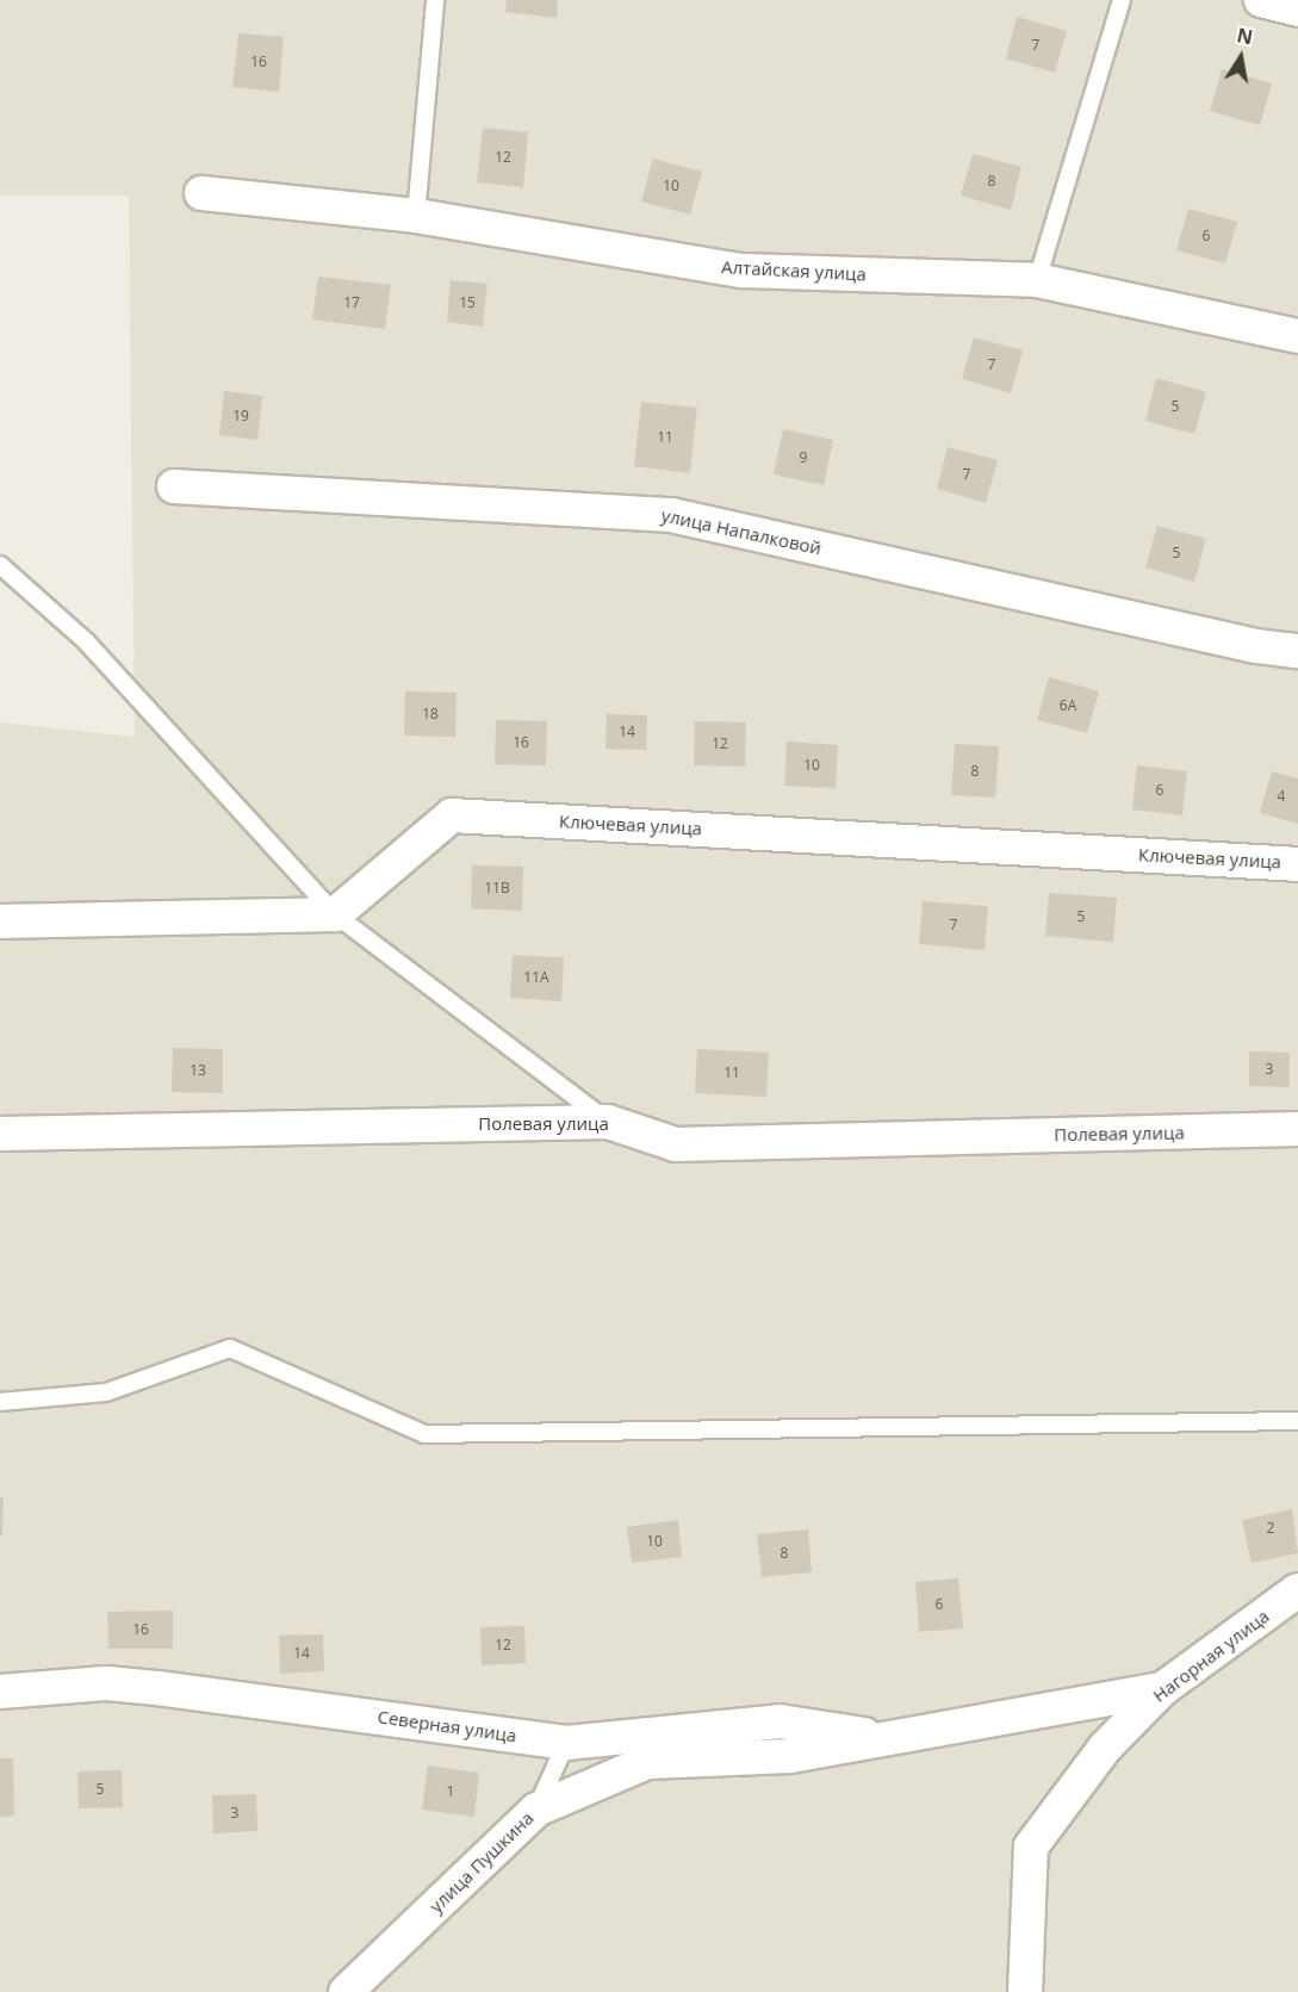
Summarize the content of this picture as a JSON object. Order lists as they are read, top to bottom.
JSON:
{
  "streets": {
    "street": [
      "Алтайская улица",
      "улица Напалковой",
      "Ключевая улица",
      "Полевая улица",
      "Нагорная улица",
      "Северная улица",
      "улица Пушкина"
    ]
  },
  "crossings": [
    ["Нагорная улица", "улица Пушкина"],
    ["Северная улица", "улица Пушкина"]
  ],
  "house_numbers": [
    "7",
    "16",
    "12",
    "8",
    "10",
    "6",
    "17",
    "15",
    "7",
    "5",
    "19",
    "11",
    "9",
    "7",
    "5",
    "6А",
    "18",
    "14",
    "16",
    "12",
    "10",
    "8",
    "6",
    "4",
    "11В",
    "5",
    "7",
    "11А",
    "3",
    "13",
    "11",
    "2",
    "10",
    "8",
    "6",
    "16",
    "12",
    "14",
    "5",
    "1",
    "3"
  ],
  "north": "top"
}
